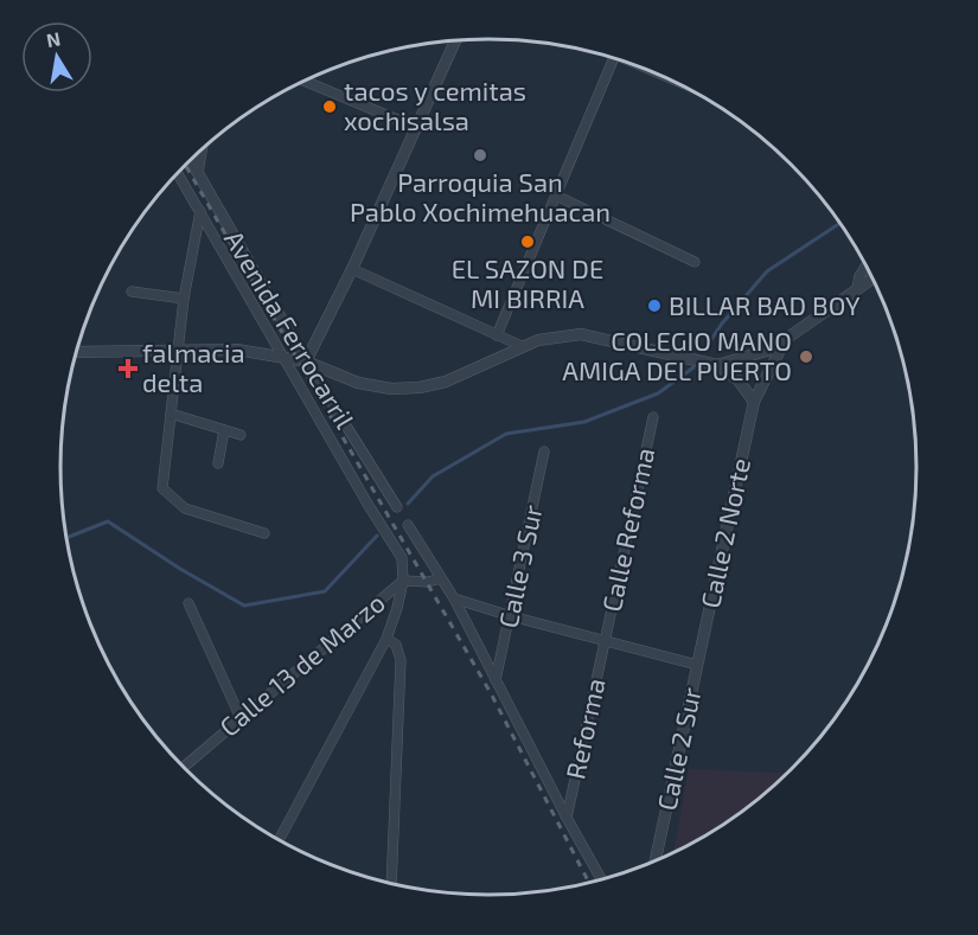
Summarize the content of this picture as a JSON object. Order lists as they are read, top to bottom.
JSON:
{
  "streets": {
    "street": [
      "Avenida Ferrocarril",
      "Calle Reforma",
      "Calle 2 Norte",
      "Calle 3 Sur",
      "Calle 13 de Marzo",
      "Reforma",
      "Calle 2 Sur"
    ]
  },
  "crossings": [
    ["Calle Reforma", "Reforma"],
    ["Calle 2 Norte", "Calle 2 Sur"]
  ],
  "places": {
    "other": [
      "tacos y cemitas xochisalsa",
      "Parroquia San Pablo Xochimehuacan",
      "EL SAZON DE MI BIRRIA",
      "BILLAR BAD BOY",
      "COLEGIO MANO AMIGA DEL PUERTO"
    ],
    "health": ["falmacia delta"]
  },
  "north": "top"
}
